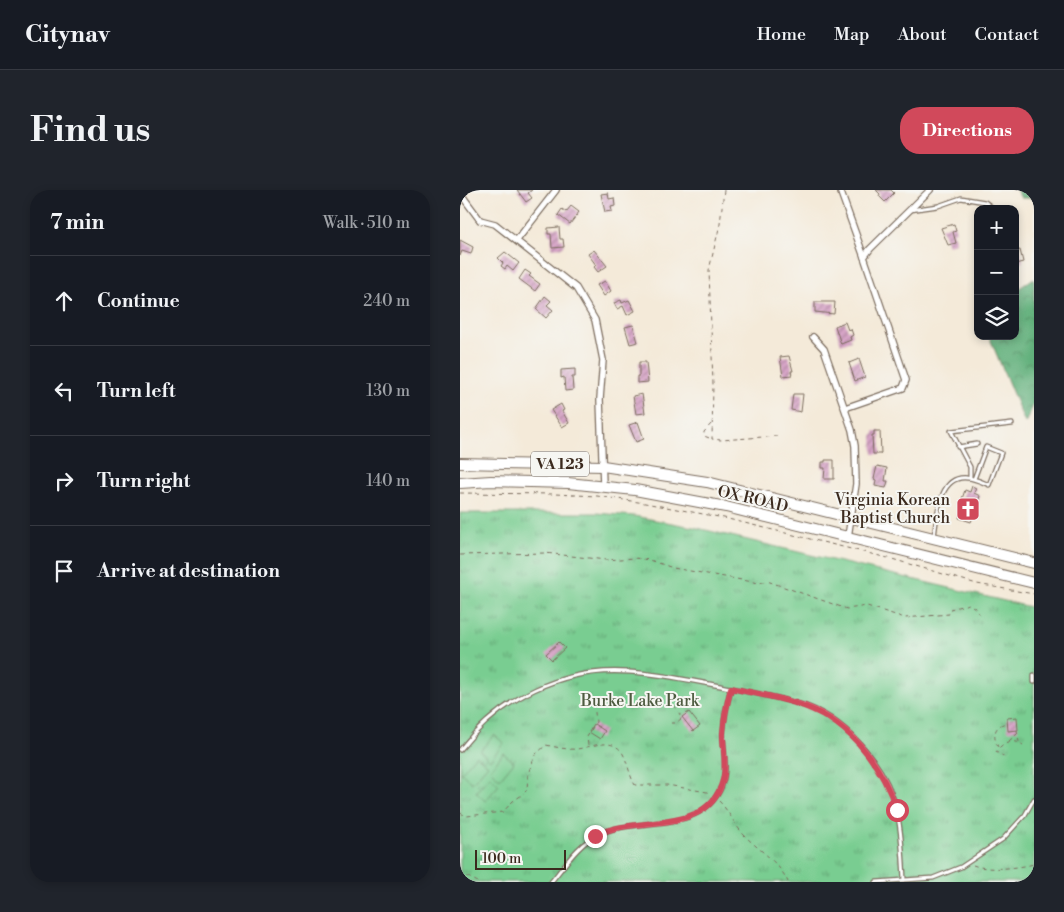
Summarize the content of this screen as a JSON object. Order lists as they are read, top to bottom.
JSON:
{
  "streets": {
    "highway": ["VA 123", "OX ROAD"]
  },
  "parks": ["Burke Lake Park"],
  "places": {
    "church": ["Virginia Korean Baptist Church"]
  },
  "scale_bar": "100 m",
  "page": {
    "header": "Citynav",
    "nav": [
      "Home",
      "Map",
      "About",
      "Contact"
    ],
    "buttons": "Directions",
    "title": "Find us",
    "heading": ["7 min", "Walk · 510 m"],
    "map_buttons": ["+", "−"],
    "list": [
      ["Continue", "240 m"],
      ["Turn left", "130 m"],
      ["Turn right", "140 m"],
      "Arrive at destination"
    ],
    "scale": "100 m"
  }
}
